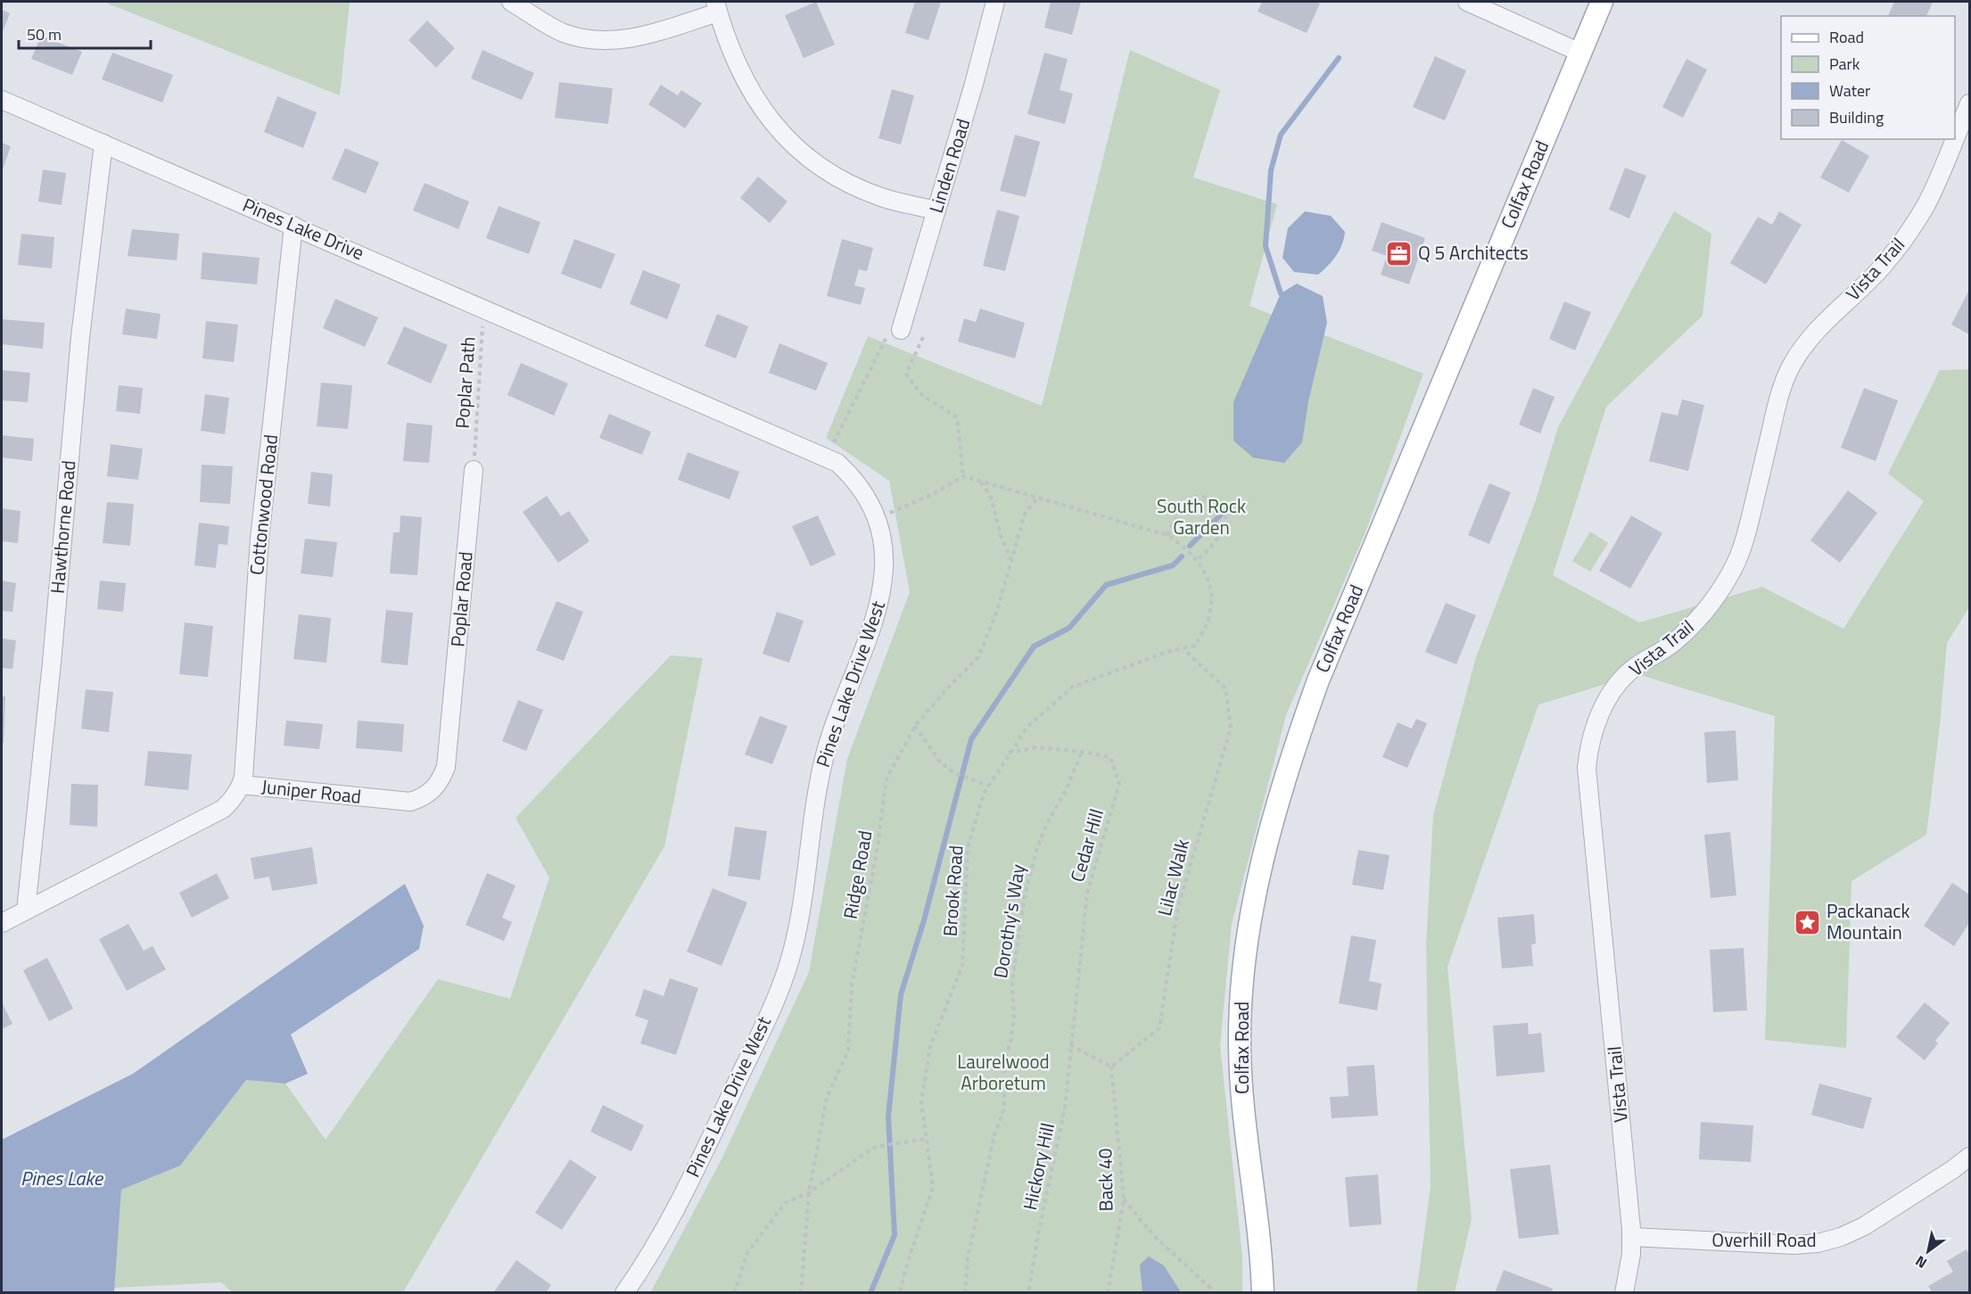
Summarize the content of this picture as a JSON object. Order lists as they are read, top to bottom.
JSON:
{
  "streets": {
    "main road": ["Colfax Road"],
    "street": [
      "Linden Road",
      "Pines Lake Drive",
      "Vista Trail",
      "Cottonwood Road",
      "Hawthorne Road",
      "Poplar Road",
      "Pines Lake Drive West",
      "Juniper Road",
      "Overhill Road"
    ],
    "path": [
      "Poplar Path",
      "Cedar Hill",
      "Ridge Road",
      "Lilac Walk",
      "Brook Road",
      "Dorothy's Way",
      "Hickory Hill",
      "Back 40"
    ]
  },
  "crossings": [
    ["Pines Lake Drive", "Poplar Path"],
    ["Pines Lake Drive", "Cottonwood Road"],
    ["Pines Lake Drive", "Hawthorne Road"],
    ["Pines Lake Drive", "Pines Lake Drive West"],
    ["Vista Trail", "Overhill Road"],
    ["Poplar Path", "Poplar Road"],
    ["Cottonwood Road", "Juniper Road"],
    ["Hawthorne Road", "Juniper Road"],
    ["Poplar Road", "Juniper Road"],
    ["Cedar Hill", "Brook Road"],
    ["Cedar Hill", "Dorothy's Way"],
    ["Cedar Hill", "Hickory Hill"],
    ["Ridge Road", "Brook Road"],
    ["Lilac Walk", "Brook Road"],
    ["Lilac Walk", "Back 40"]
  ],
  "water": ["Pines Lake"],
  "parks": ["South Rock Garden", "Laurelwood Arboretum"],
  "places": {
    "office": ["Q 5 Architects"],
    "place": ["Packanack Mountain"]
  },
  "legend": [
    "Road",
    "Park",
    "Water",
    "Building"
  ],
  "scale_bar": "50 m",
  "north": "bottom left"
}
